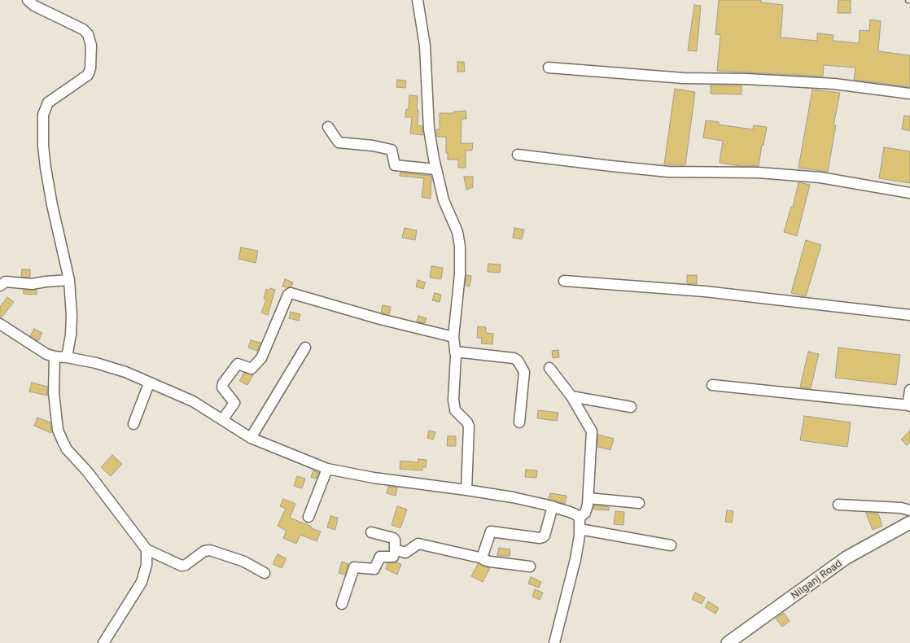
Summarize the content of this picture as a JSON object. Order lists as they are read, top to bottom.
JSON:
{
  "streets": {
    "street": ["Nilganj Road"]
  }
}
